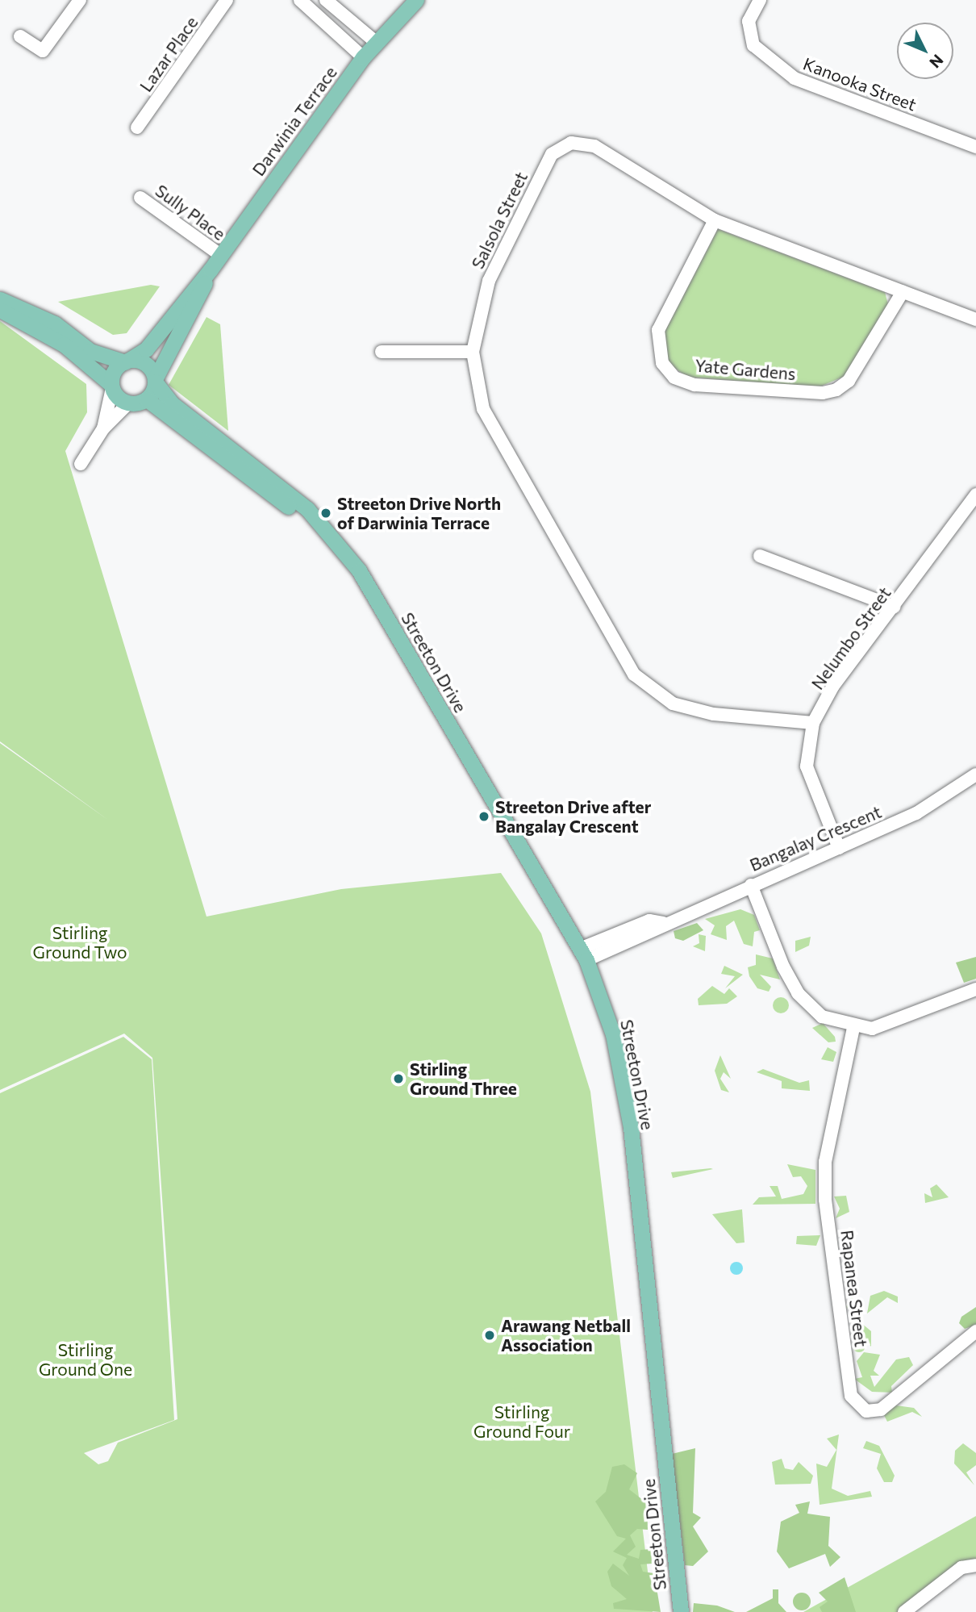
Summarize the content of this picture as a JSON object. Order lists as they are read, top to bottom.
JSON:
{
  "streets": {
    "main road": ["Darwinia Terrace", "Streeton Drive"],
    "street": [
      "Lazar Place",
      "Kanooka Street",
      "Sully Place",
      "Salsola Street",
      "Yate Gardens",
      "Nelumbo Street",
      "Bangalay Crescent",
      "Rapanea Street"
    ]
  },
  "crossings": [
    ["Darwinia Terrace", "Sully Place"],
    ["Darwinia Terrace", "Streeton Drive"],
    ["Salsola Street", "Yate Gardens"],
    ["Salsola Street", "Nelumbo Street"],
    ["Nelumbo Street", "Bangalay Crescent"],
    ["Streeton Drive", "Bangalay Crescent"]
  ],
  "parks": ["Stirling Ground Two", "Stirling Ground One", "Stirling Ground Four"],
  "places": [
    "Streeton Drive North of Darwinia Terrace",
    "Streeton Drive after Bangalay Crescent",
    "Stirling Ground Three",
    "Arawang Netball Association"
  ],
  "north": "bottom right"
}
